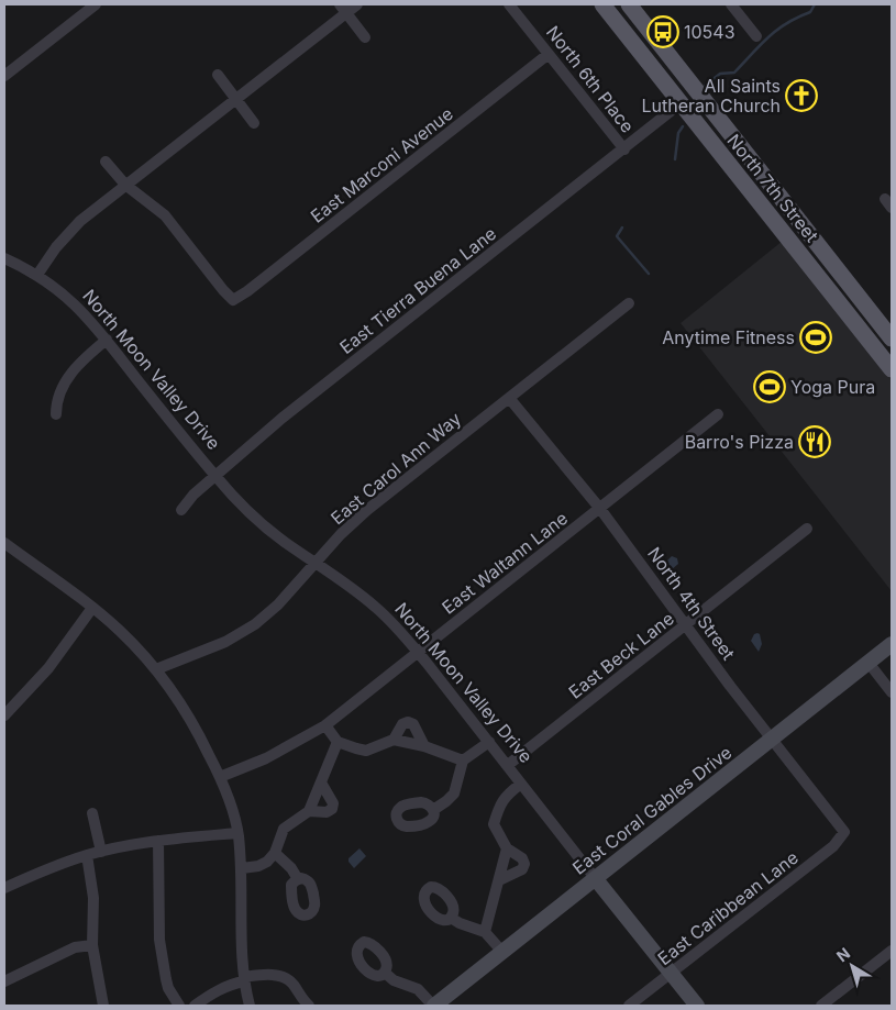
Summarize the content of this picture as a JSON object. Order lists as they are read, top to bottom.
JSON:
{
  "streets": {
    "main road": ["North 7th Street"],
    "street": [
      "North 6th Place",
      "East Marconi Avenue",
      "East Tierra Buena Lane",
      "North Moon Valley Drive",
      "East Carol Ann Way",
      "East Waltann Lane",
      "North 4th Street",
      "East Beck Lane",
      "East Coral Gables Drive",
      "East Caribbean Lane"
    ]
  },
  "crossings": [
    ["North 6th Place", "East Marconi Avenue"],
    ["North 6th Place", "East Tierra Buena Lane"],
    ["North 7th Street", "East Tierra Buena Lane"],
    ["East Tierra Buena Lane", "North Moon Valley Drive"],
    ["North Moon Valley Drive", "East Carol Ann Way"],
    ["North Moon Valley Drive", "East Waltann Lane"],
    ["North Moon Valley Drive", "East Beck Lane"],
    ["North Moon Valley Drive", "East Coral Gables Drive"],
    ["North Moon Valley Drive", "East Caribbean Lane"],
    ["East Carol Ann Way", "North 4th Street"],
    ["East Waltann Lane", "North 4th Street"],
    ["North 4th Street", "East Beck Lane"],
    ["North 4th Street", "East Coral Gables Drive"],
    ["North 4th Street", "East Caribbean Lane"]
  ],
  "places": {
    "bus stop": ["10543"],
    "church": ["All Saints Lutheran Church"],
    "sports": ["Anytime Fitness", "Yoga Pura"],
    "restaurant": ["Barro's Pizza"]
  },
  "north": "top left"
}
